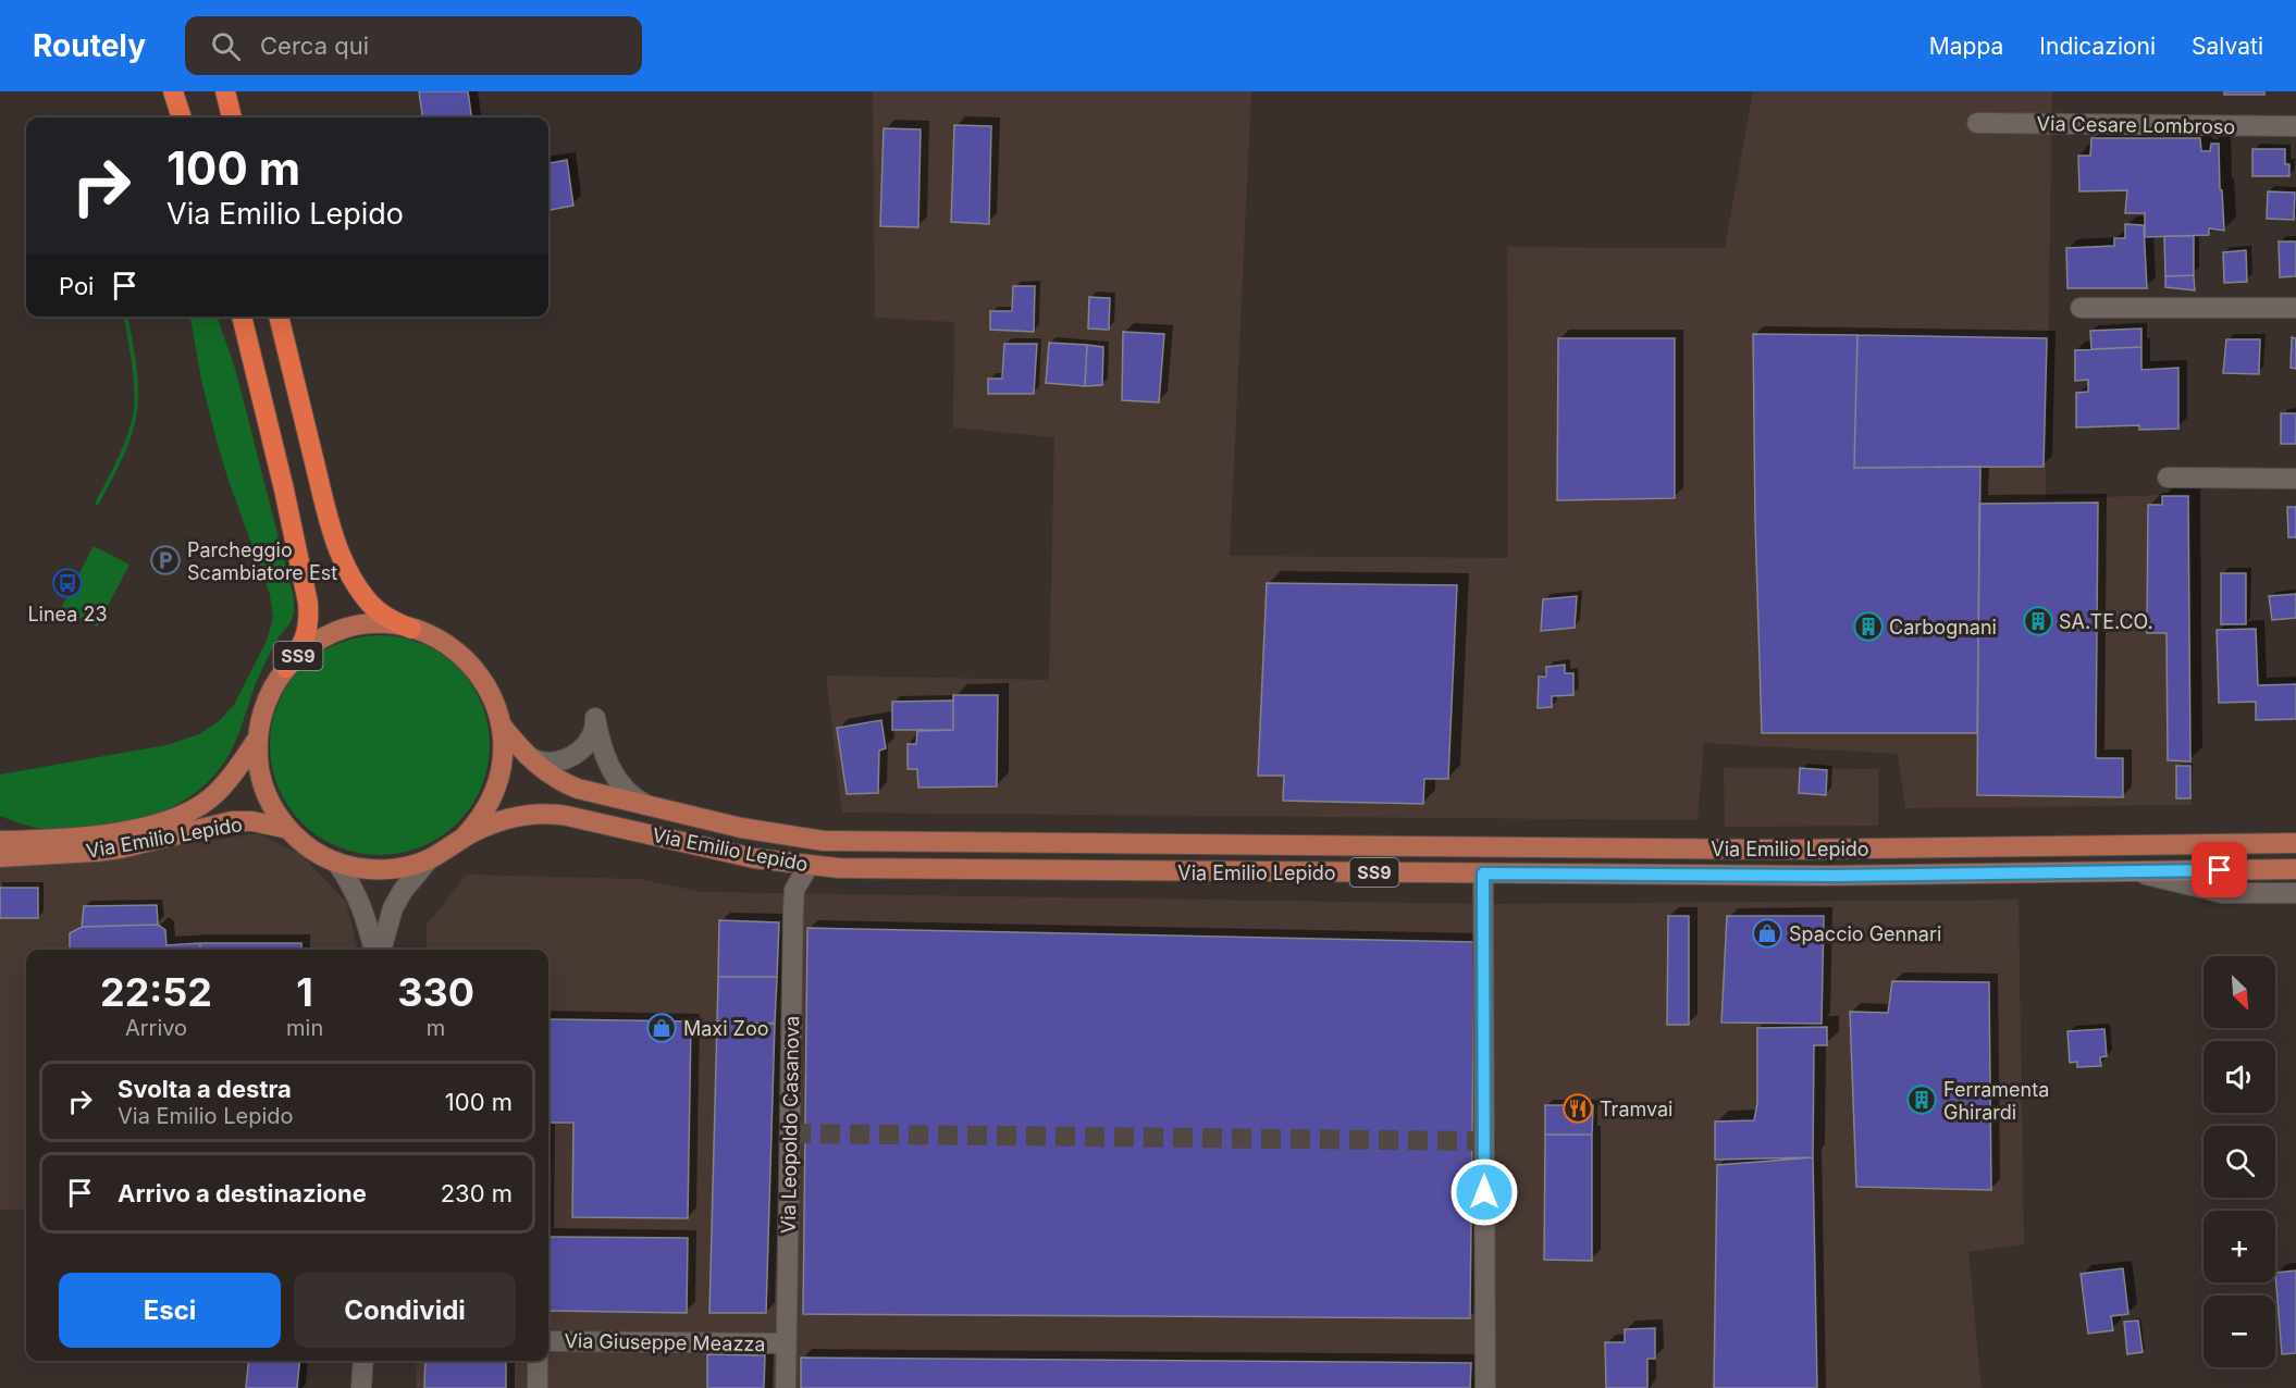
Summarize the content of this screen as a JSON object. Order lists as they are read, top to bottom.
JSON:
{
  "streets": {
    "main road": ["SS9", "Via Emilio Lepido"],
    "street": ["Via Cesare Lombroso", "Via Leopoldo Casanova", "Via Giuseppe Meazza"]
  },
  "crossings": [
    ["SS9", "Via Emilio Lepido"],
    ["Via Emilio Lepido", "Via Leopoldo Casanova"],
    ["Via Leopoldo Casanova", "Via Giuseppe Meazza"]
  ],
  "places": {
    "parking": ["Parcheggio Scambiatore Est"],
    "bus stop": ["Linea 23"],
    "building": ["SA.TE.CO.", "Carbognani", "Ferramenta Ghirardi"],
    "shop": ["Spaccio Gennari", "Maxi Zoo"],
    "restaurant": ["Tramvai"]
  },
  "north": "bottom right",
  "page": {
    "header": "Routely",
    "search": "Cerca qui",
    "nav": ["Mappa", "Indicazioni", "Salvati"],
    "turn": ["100 m", "Via Emilio Lepido"],
    "then": "Poi",
    "eta": [
      "22:52",
      "Arrivo",
      "1",
      "min",
      "330",
      "m"
    ],
    "map_buttons": ["+", "−"],
    "list": [
      {
        "name": "Svolta a destra",
        "note": "Via Emilio Lepido",
        "value": "100 m"
      },
      {
        "name": "Arrivo a destinazione",
        "value": "230 m"
      }
    ],
    "buttons": ["Esci", "Condividi"]
  }
}
